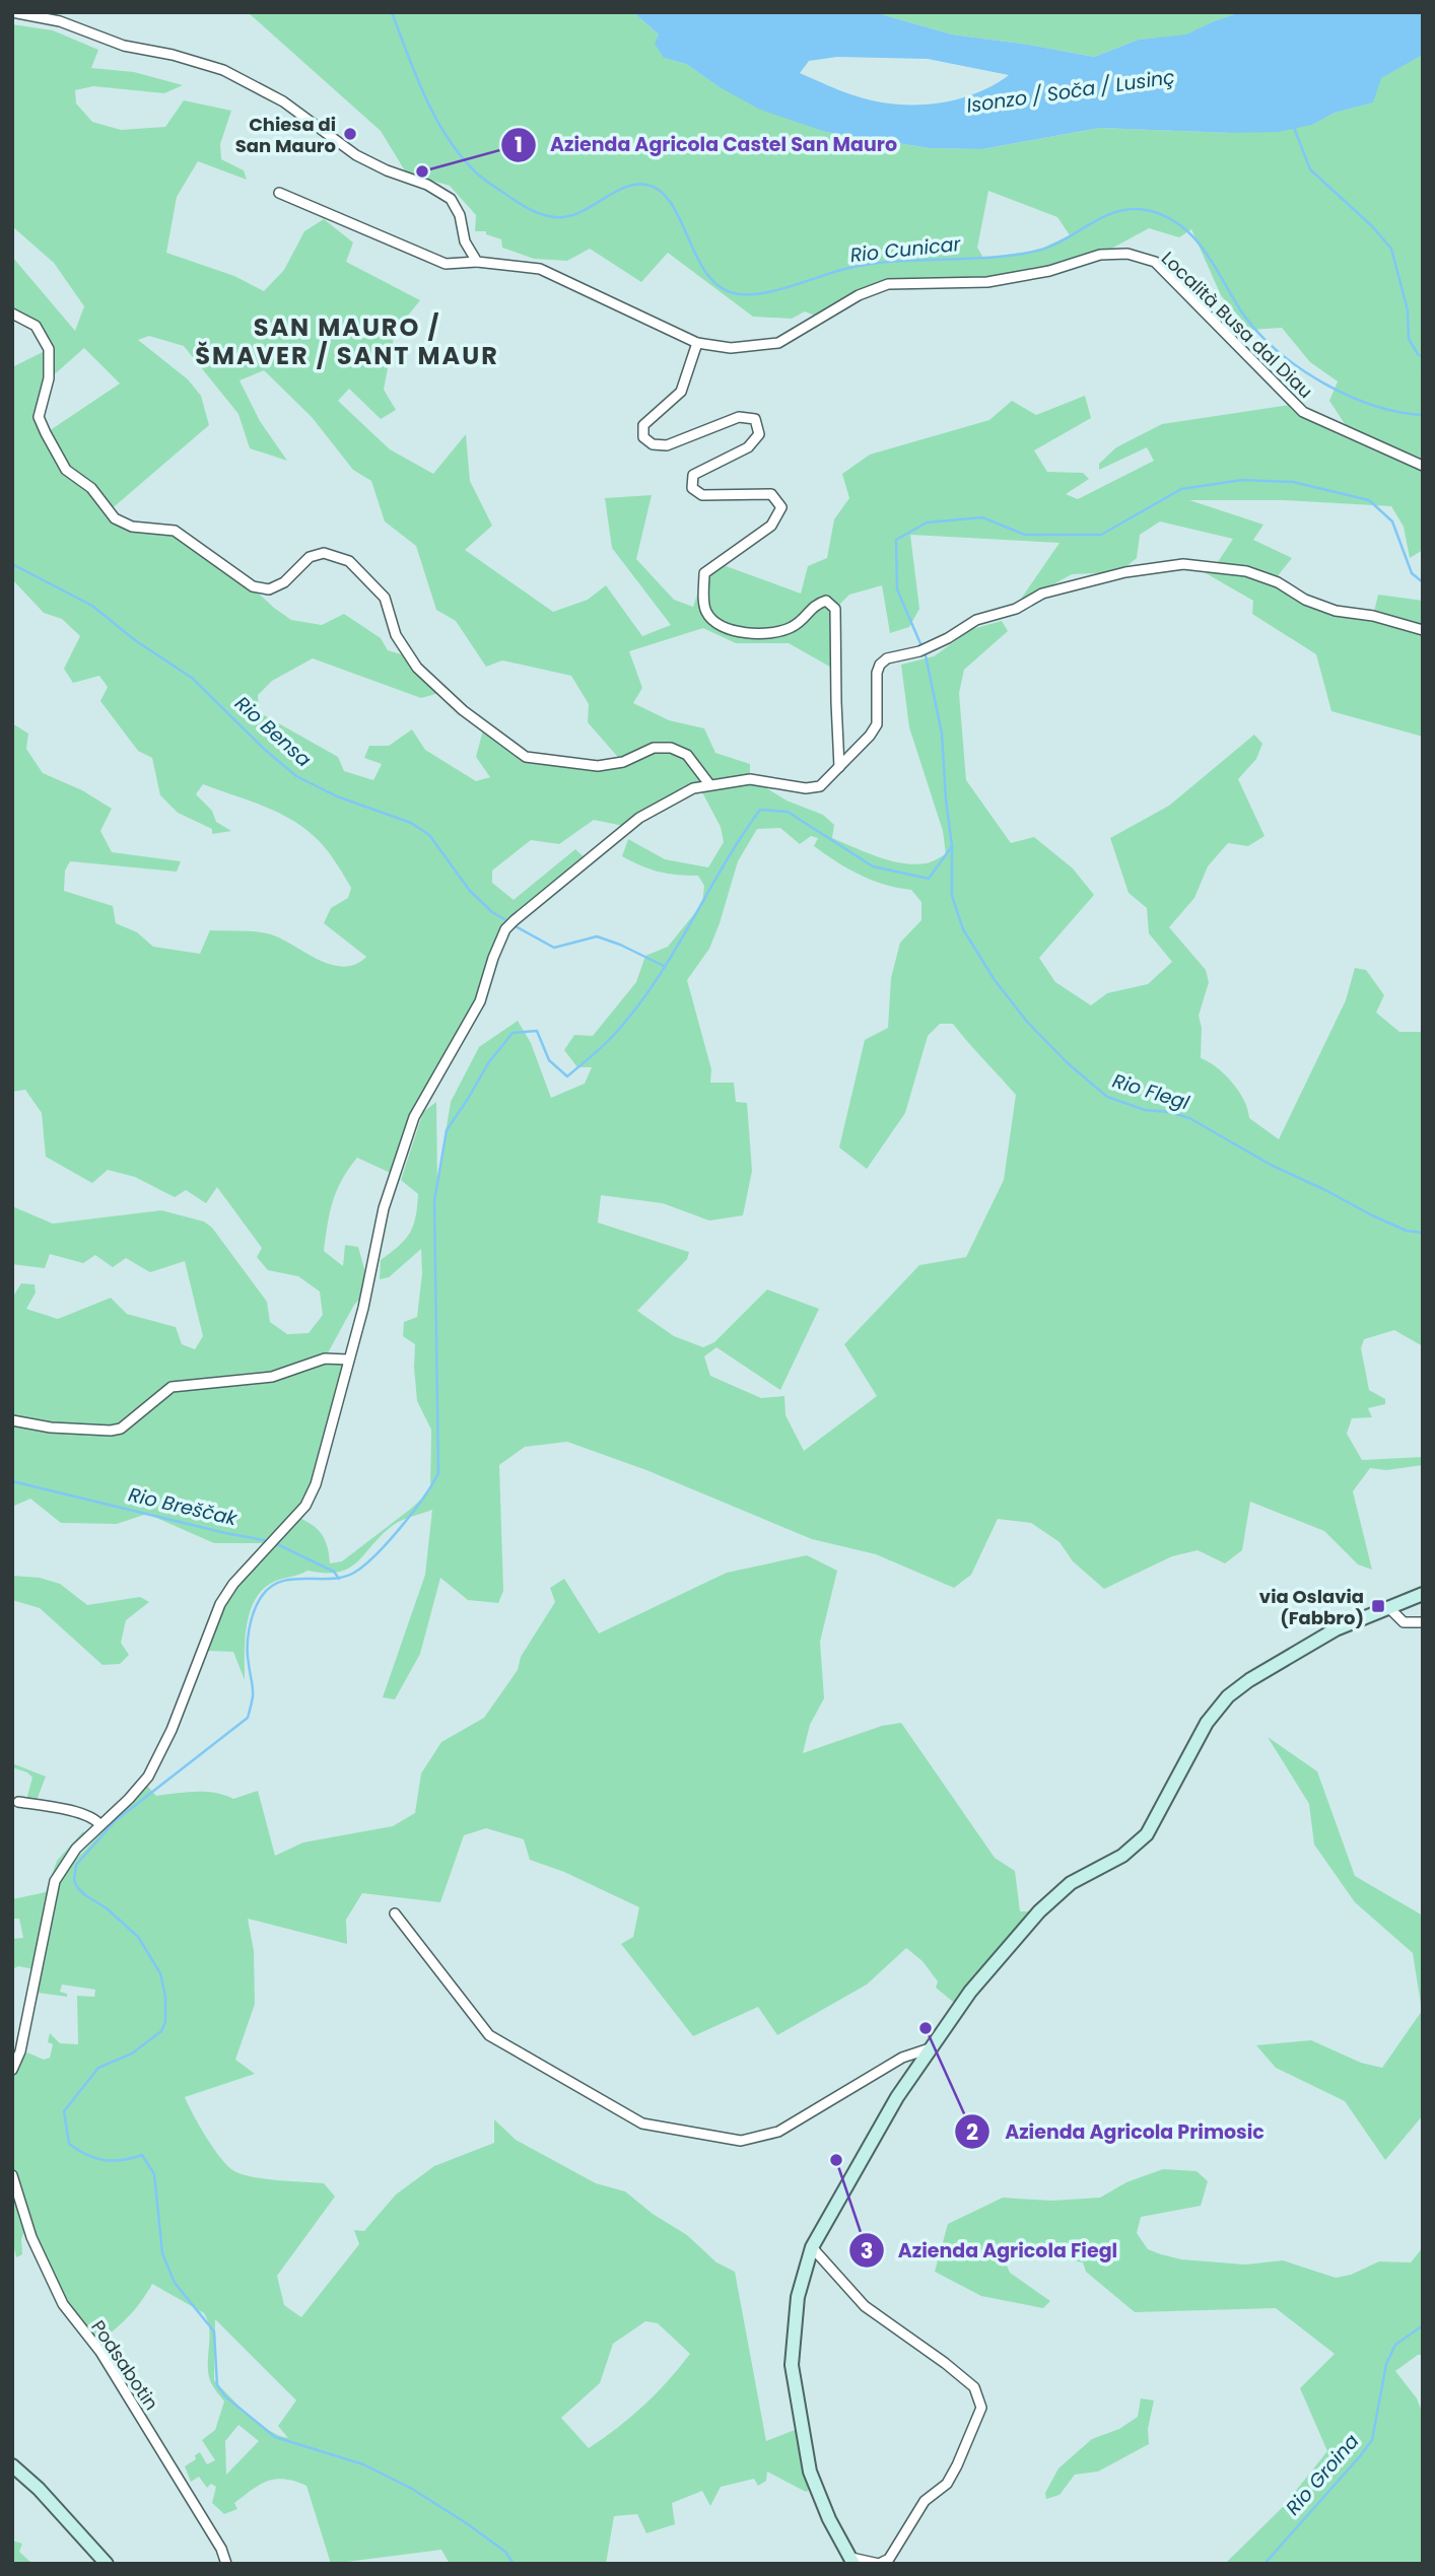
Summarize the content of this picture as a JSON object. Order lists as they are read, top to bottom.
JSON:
{
  "streets": {
    "street": ["Località Busa dal Diau", "Podsabotin"]
  },
  "districts": ["SAN MAURO / ŠMAVER / SANT MAUR"],
  "water": [
    "Isonzo / Soča / Lusinç",
    "Rio Cunicar",
    "Rio Bensa",
    "Rio Flegl",
    "Rio Breščak",
    "Rio Groina"
  ],
  "places": {
    "other": [
      "Chiesa di San Mauro",
      "Azienda Agricola Castel San Mauro",
      "Azienda Agricola Primosic",
      "Azienda Agricola Fiegl"
    ],
    "transit": ["via Oslavia (Fabbro)"]
  }
}
